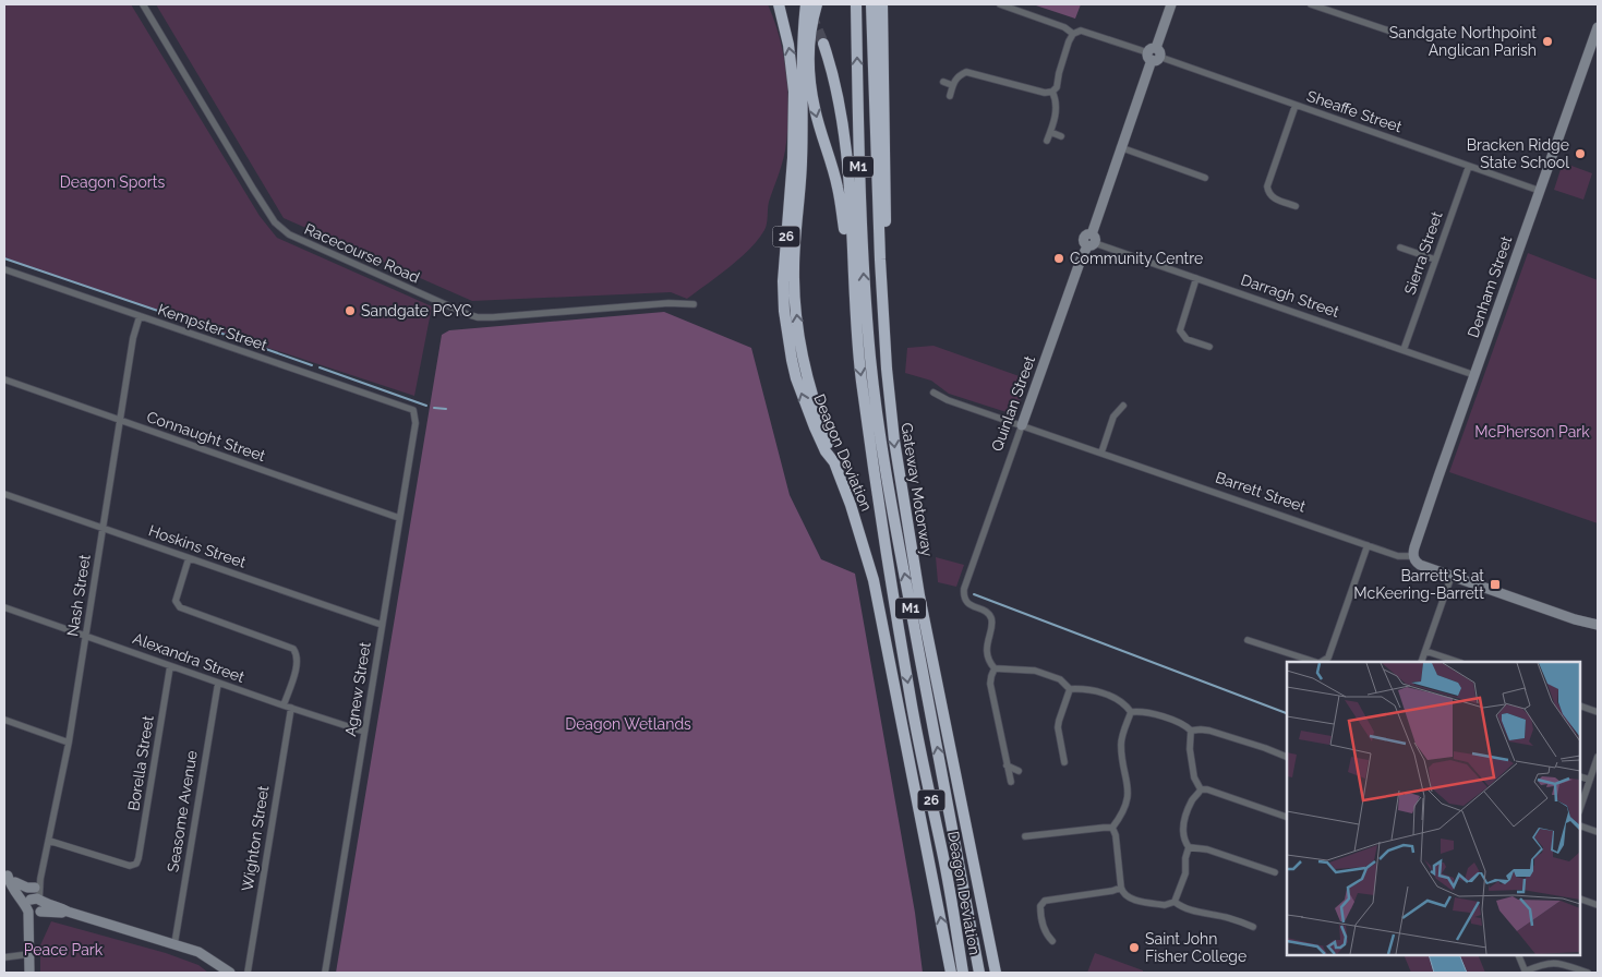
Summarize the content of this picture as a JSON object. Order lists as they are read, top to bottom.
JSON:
{
  "streets": {
    "highway": [
      "M1",
      "26",
      "Deagon Deviation",
      "Gateway Motorway"
    ],
    "street": [
      "Sheaffe Street",
      "Racecourse Road",
      "Sierra Street",
      "Denham Street",
      "Darragh Street",
      "Kempster Street",
      "Quinlan Street",
      "Connaught Street",
      "Barrett Street",
      "Hoskins Street",
      "Nash Street",
      "Alexandra Street",
      "Agnew Street",
      "Borella Street",
      "Seasome Avenue",
      "Wighton Street"
    ]
  },
  "crossings": [
    ["Sheaffe Street", "Sierra Street"],
    ["Sheaffe Street", "Denham Street"],
    ["Sheaffe Street", "Quinlan Street"],
    ["Sierra Street", "Darragh Street"],
    ["Denham Street", "Darragh Street"],
    ["Denham Street", "Barrett Street"],
    ["Darragh Street", "Quinlan Street"],
    ["Kempster Street", "Nash Street"],
    ["Kempster Street", "Agnew Street"],
    ["Quinlan Street", "Barrett Street"],
    ["Connaught Street", "Nash Street"],
    ["Connaught Street", "Agnew Street"],
    ["Hoskins Street", "Nash Street"],
    ["Hoskins Street", "Agnew Street"],
    ["Nash Street", "Alexandra Street"],
    ["Nash Street", "Borella Street"],
    ["Alexandra Street", "Agnew Street"],
    ["Alexandra Street", "Borella Street"],
    ["Alexandra Street", "Seasome Avenue"],
    ["Alexandra Street", "Wighton Street"]
  ],
  "parks": [
    "Deagon Sports",
    "McPherson Park",
    "Deagon Wetlands",
    "Peace Park"
  ],
  "places": {
    "other": [
      "Sandgate Northpoint Anglican Parish",
      "Bracken Ridge State School",
      "Community Centre",
      "Sandgate PCYC",
      "Saint John Fisher College"
    ],
    "transit": ["Barrett St at McKeering-Barrett"]
  }
}
